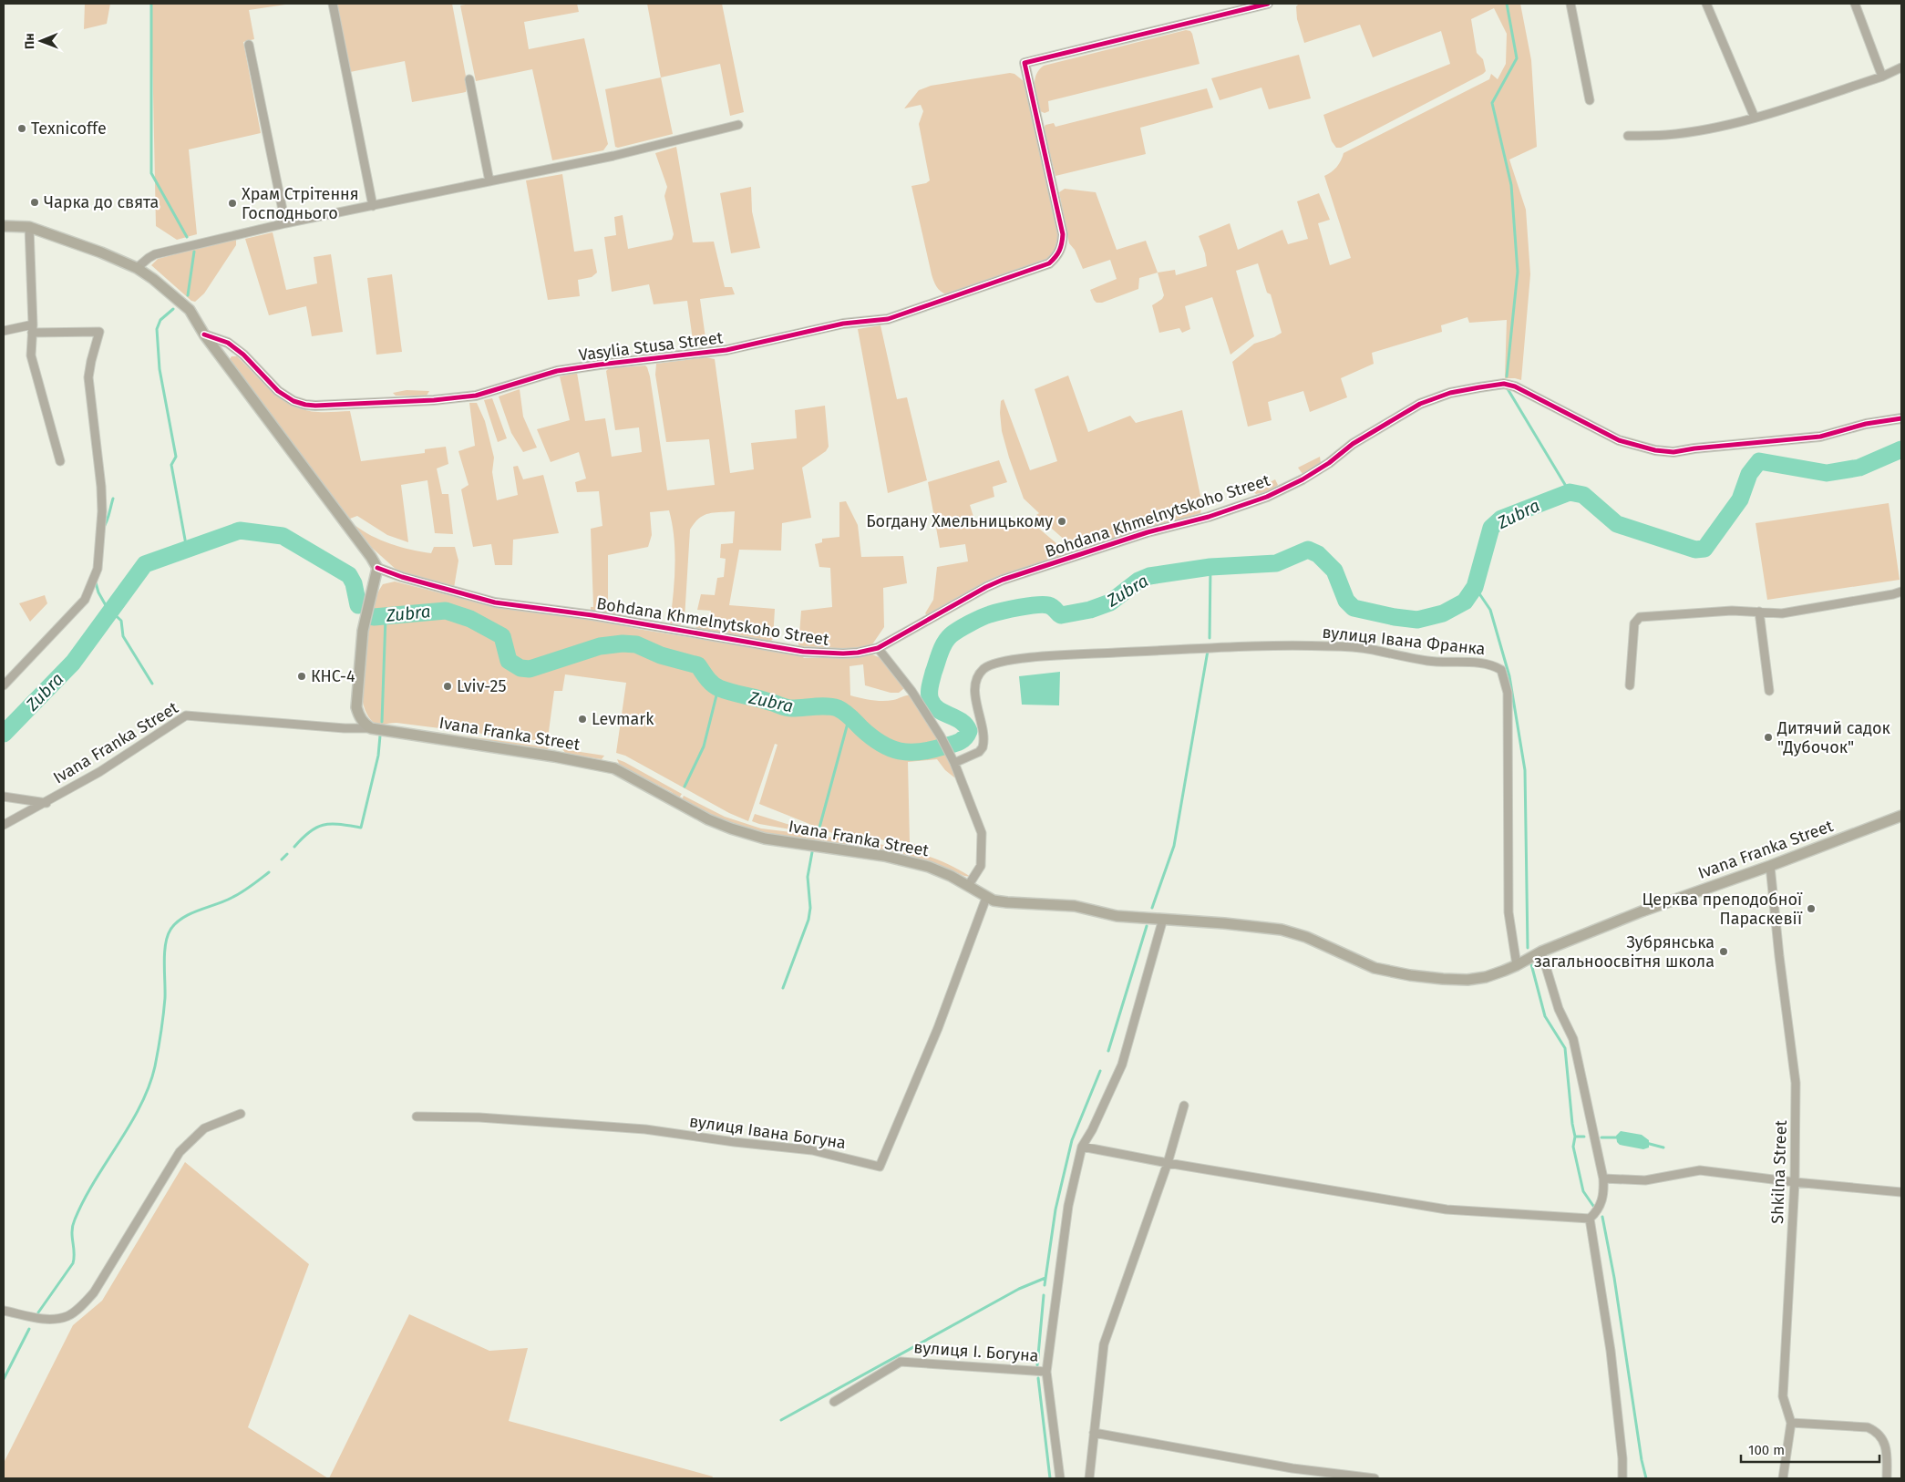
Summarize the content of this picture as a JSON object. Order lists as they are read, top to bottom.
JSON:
{
  "streets": {
    "main road": ["Ivana Franka Street"],
    "street": [
      "Vasylia Stusa Street",
      "Bohdana Khmelnytskoho Street",
      "вулиця Івана Франка",
      "вулиця Івана Богуна",
      "Shkilna Street",
      "вулиця І. Богуна"
    ]
  },
  "crossings": [
    ["вулиця Івана Франка", "Ivana Franka Street"],
    ["Ivana Franka Street", "вулиця Івана Богуна"],
    ["Ivana Franka Street", "Shkilna Street"]
  ],
  "water": ["Zubra"],
  "places": [
    "Texnicoffe",
    "Чарка до свята",
    "Храм Стрітення Господнього",
    "Богдану Хмельницькому",
    "КНС-4",
    "Lviv-25",
    "Levmark",
    "Дитячий садок \"Дубочок\"",
    "Церква преподобної Параскевії",
    "Зубрянська загальноосвітня школа"
  ],
  "scale_bar": "100 m",
  "north": "left"
}
